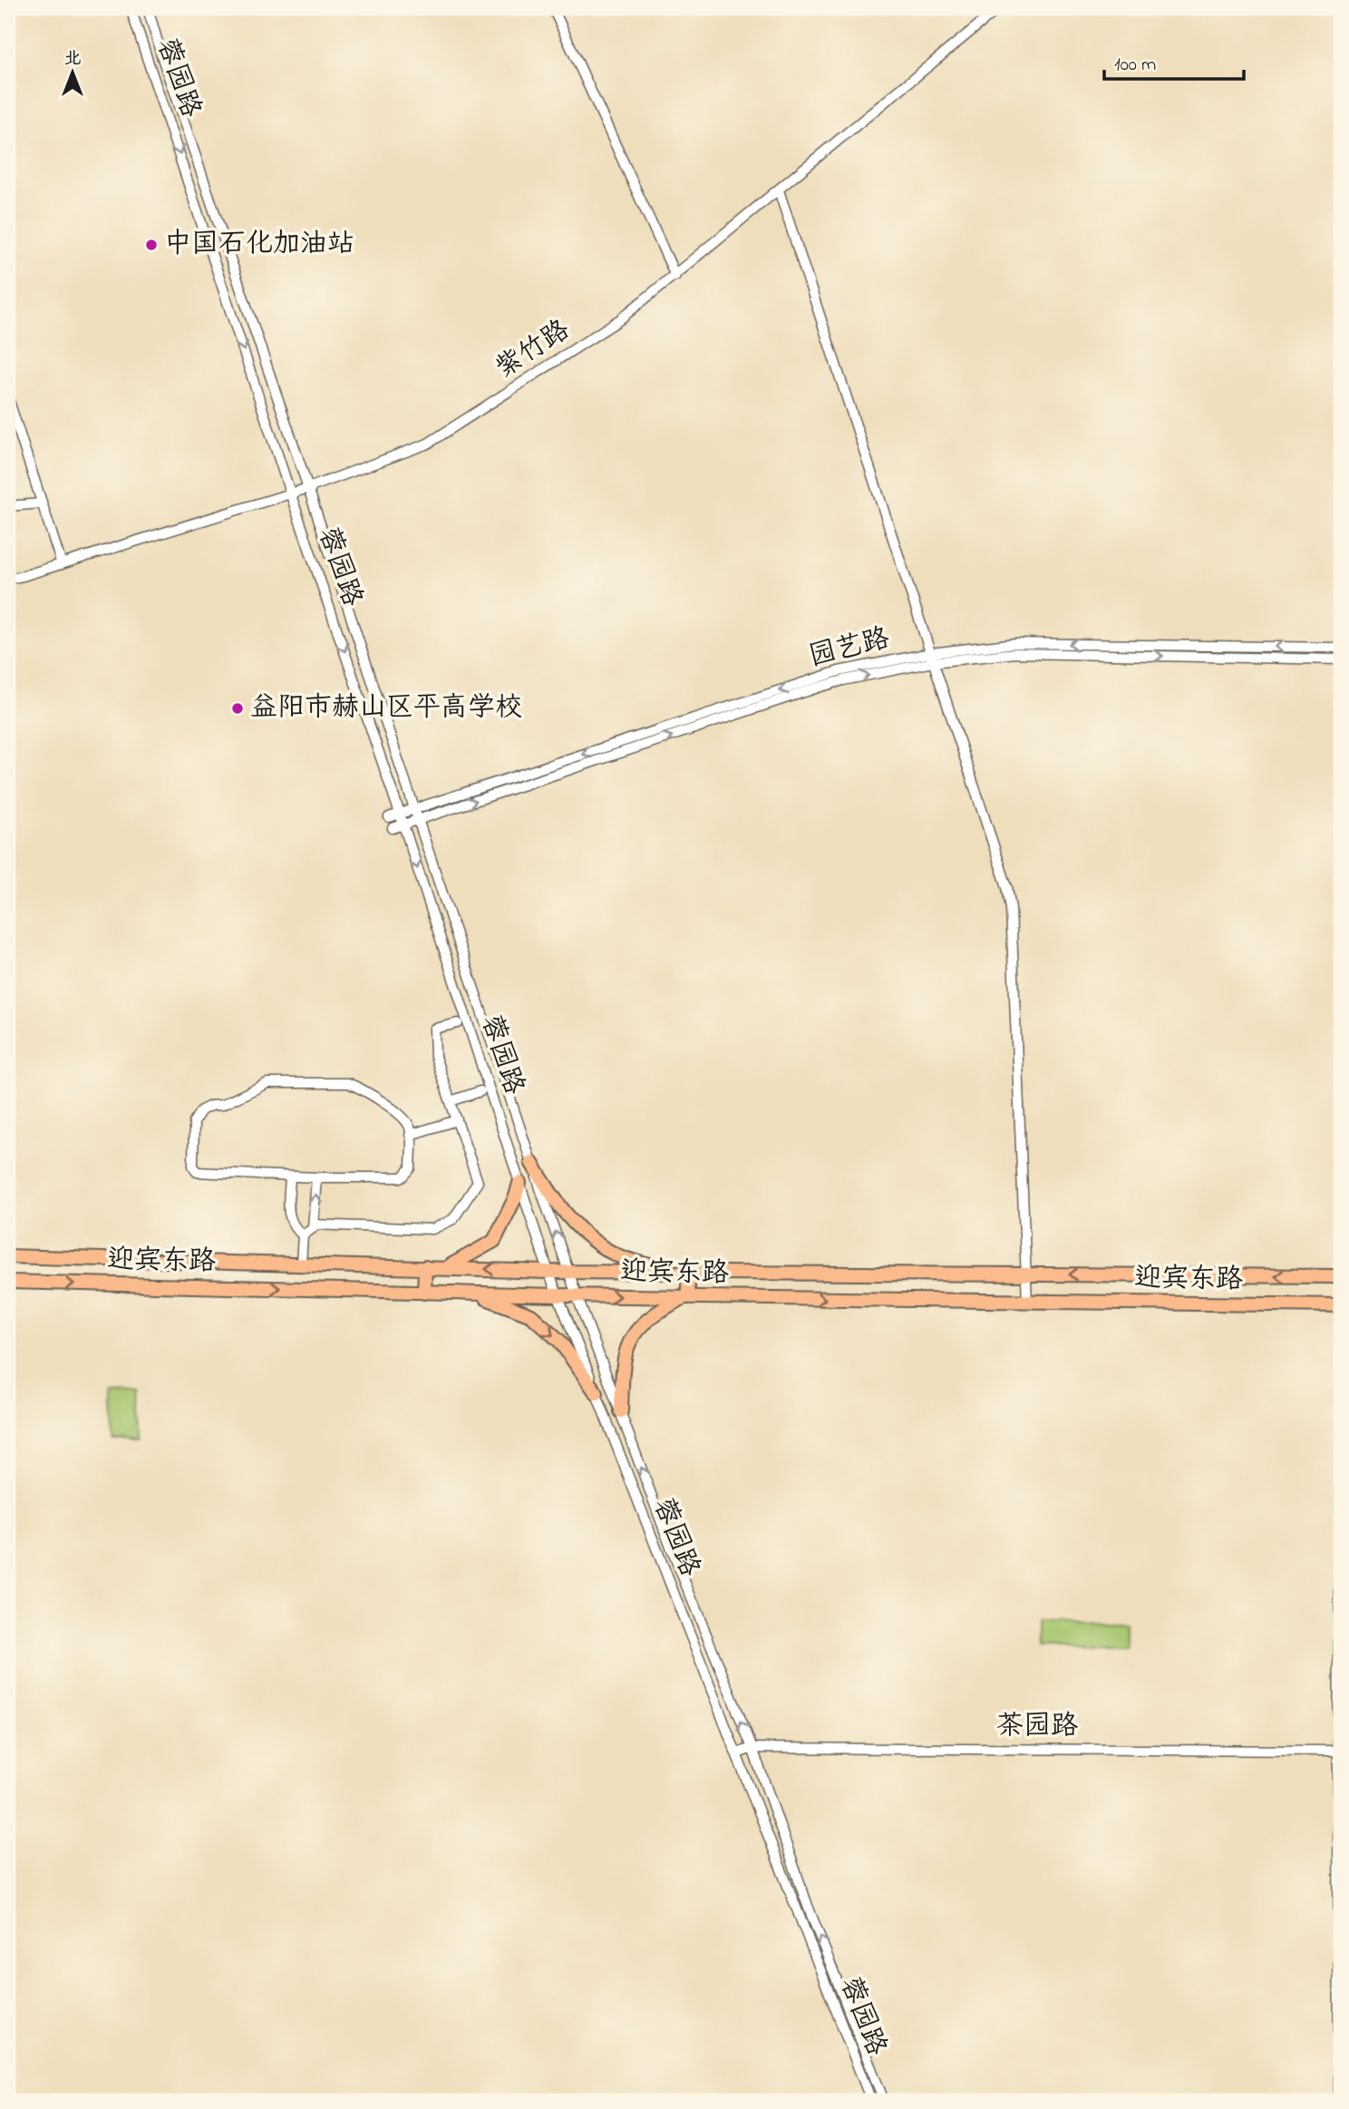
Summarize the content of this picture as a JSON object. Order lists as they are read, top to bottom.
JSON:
{
  "streets": {
    "highway": ["迎宾东路"],
    "street": [
      "蓉园路",
      "紫竹路",
      "园艺路",
      "茶园路"
    ]
  },
  "crossings": [
    ["蓉园路", "紫竹路"],
    ["蓉园路", "园艺路"],
    ["蓉园路", "迎宾东路"],
    ["蓉园路", "茶园路"]
  ],
  "places": ["中国石化加油站", "益阳市赫山区平高学校"],
  "scale_bar": "100 m",
  "north": "top"
}
